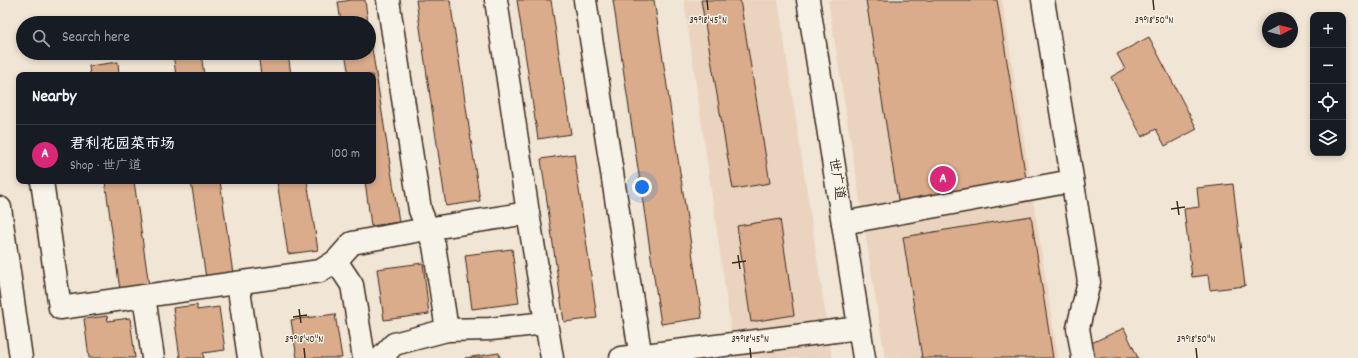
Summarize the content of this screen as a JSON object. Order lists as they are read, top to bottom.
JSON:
{
  "streets": {
    "street": ["世广道"]
  },
  "north": "right",
  "page": {
    "map_buttons": ["+", "−"],
    "search": "Search here",
    "heading": "Nearby",
    "list": [
      {
        "mark": "A",
        "name": "君利花园菜市场",
        "note": "Shop · 世广道",
        "value": "100 m"
      }
    ],
    "pins": "A"
  },
  "coordinates": ["39°18'45\"N", "39°18'50\"N", "39°18'40\"N"]
}
